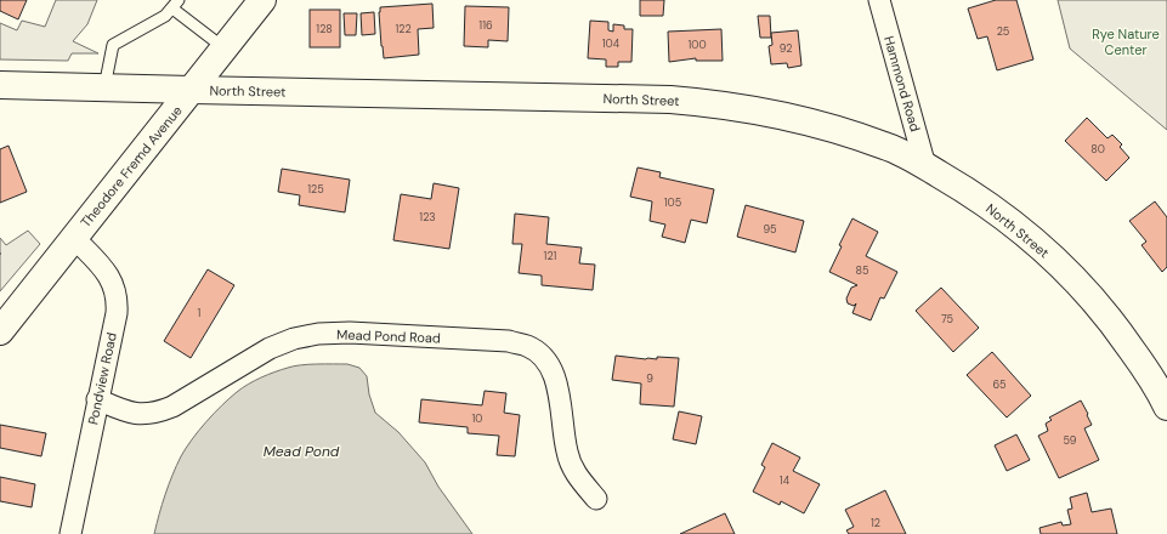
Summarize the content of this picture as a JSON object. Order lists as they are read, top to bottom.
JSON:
{
  "streets": {
    "street": [
      "Hammond Road",
      "North Street",
      "Theodore Fremd Avenue",
      "Mead Pond Road",
      "Pondview Road"
    ]
  },
  "crossings": [
    ["Hammond Road", "North Street"],
    ["North Street", "Theodore Fremd Avenue"],
    ["Theodore Fremd Avenue", "Pondview Road"],
    ["Mead Pond Road", "Pondview Road"]
  ],
  "water": ["Mead Pond"],
  "parks": ["Rye Nature Center"],
  "house_numbers": [
    "116",
    "128",
    "122",
    "25",
    "104",
    "100",
    "92",
    "80",
    "125",
    "105",
    "123",
    "95",
    "121",
    "85",
    "1",
    "75",
    "9",
    "65",
    "10",
    "59",
    "14",
    "12"
  ]
}
